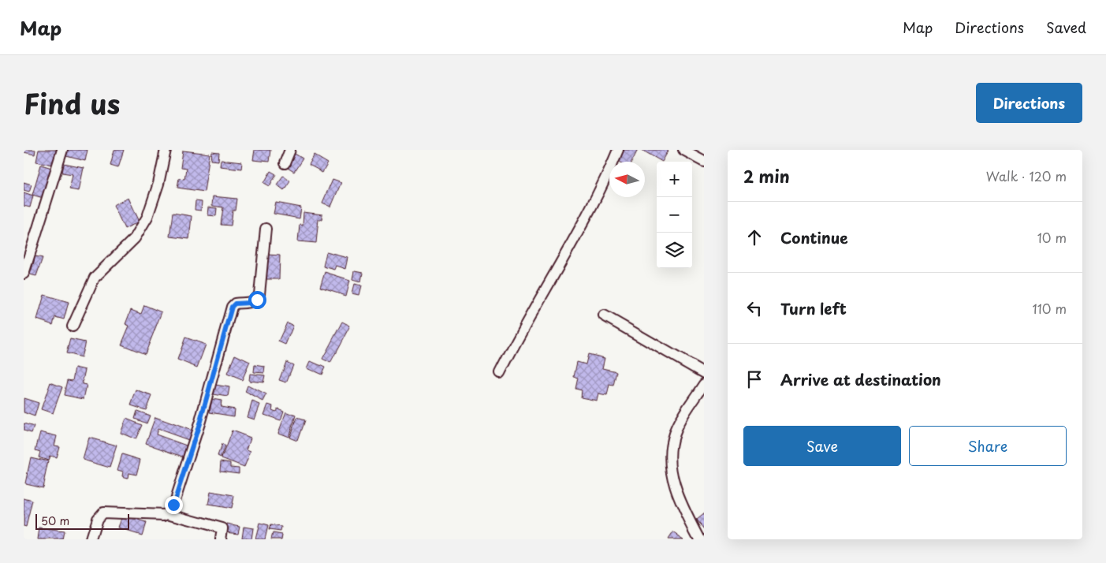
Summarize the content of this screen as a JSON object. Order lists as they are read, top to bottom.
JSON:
{
  "scale_bar": "50 m",
  "north": "left",
  "page": {
    "header": "Map",
    "nav": ["Map", "Directions", "Saved"],
    "title": "Find us",
    "buttons": [
      "Directions",
      ["Save", "Share"]
    ],
    "heading": ["2 min", "Walk · 120 m"],
    "map_buttons": ["+", "−"],
    "list": [
      ["Continue", "10 m"],
      ["Turn left", "110 m"],
      "Arrive at destination"
    ],
    "scale": "50 m"
  }
}
